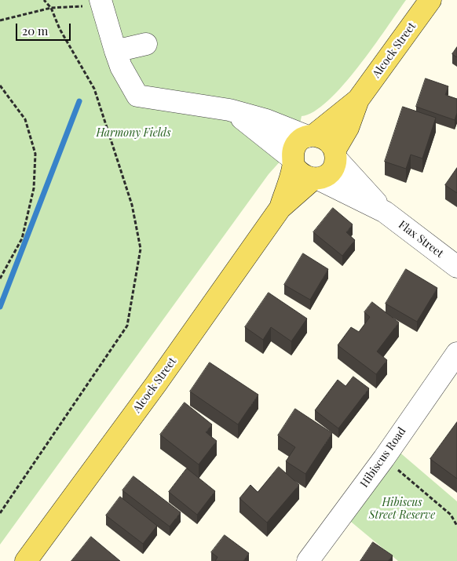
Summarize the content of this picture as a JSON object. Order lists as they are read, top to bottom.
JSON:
{
  "streets": {
    "main road": ["Alcock Street"],
    "street": ["Flax Street", "Hibiscus Road"]
  },
  "crossings": [
    ["Alcock Street", "Flax Street"]
  ],
  "parks": ["Harmony Fields", "Hibiscus Street Reserve"],
  "scale_bar": "20 m"
}
